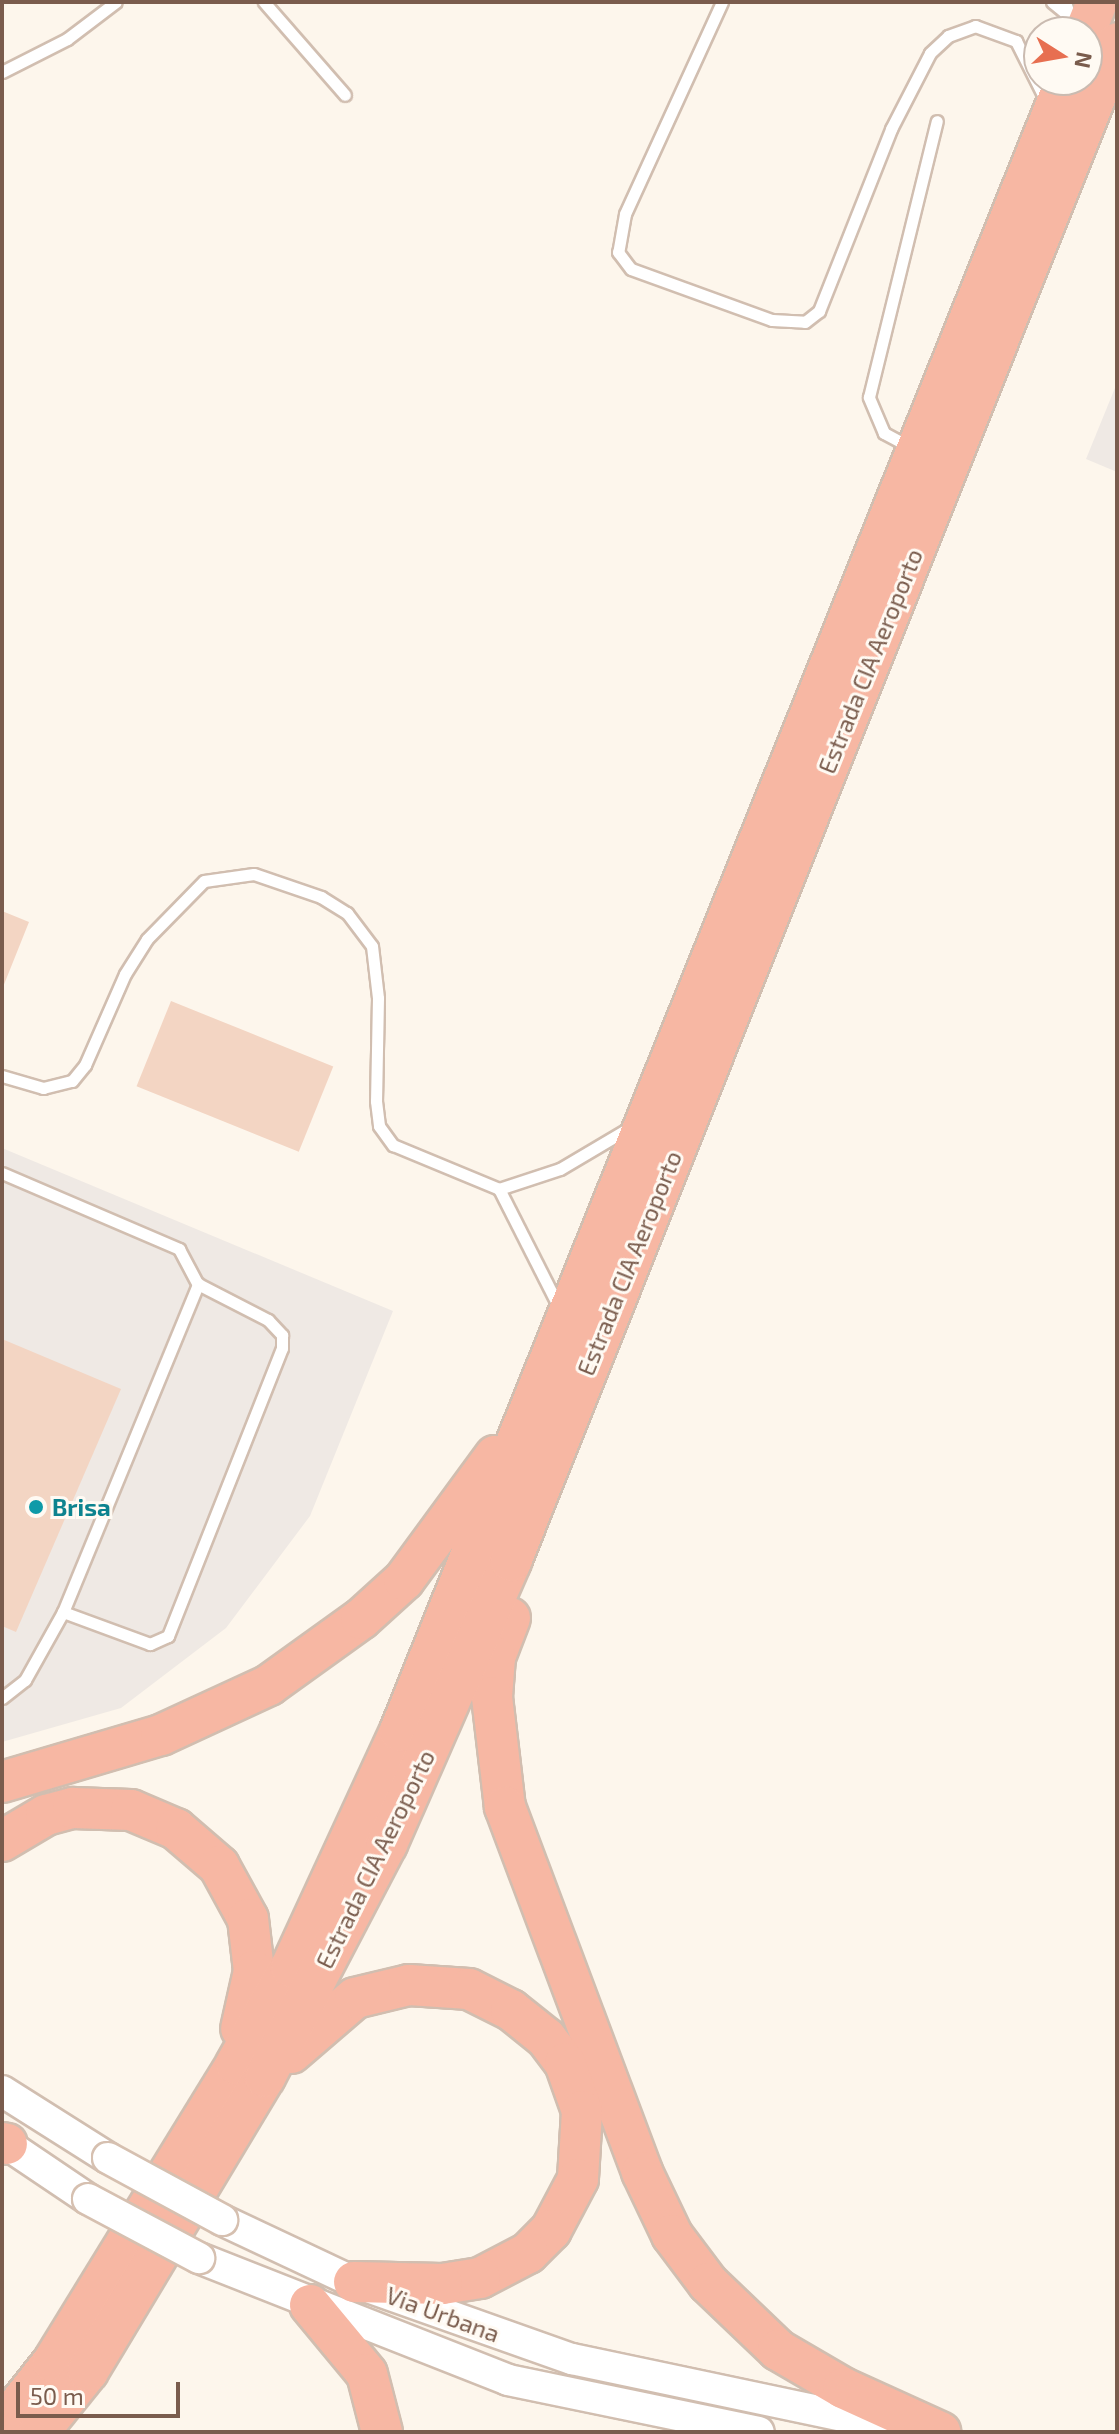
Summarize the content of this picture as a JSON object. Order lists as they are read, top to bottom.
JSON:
{
  "streets": {
    "highway": ["Estrada CIA Aeroporto"],
    "main road": ["Via Urbana"]
  },
  "places": ["Brisa"],
  "scale_bar": "50 m",
  "north": "right"
}
